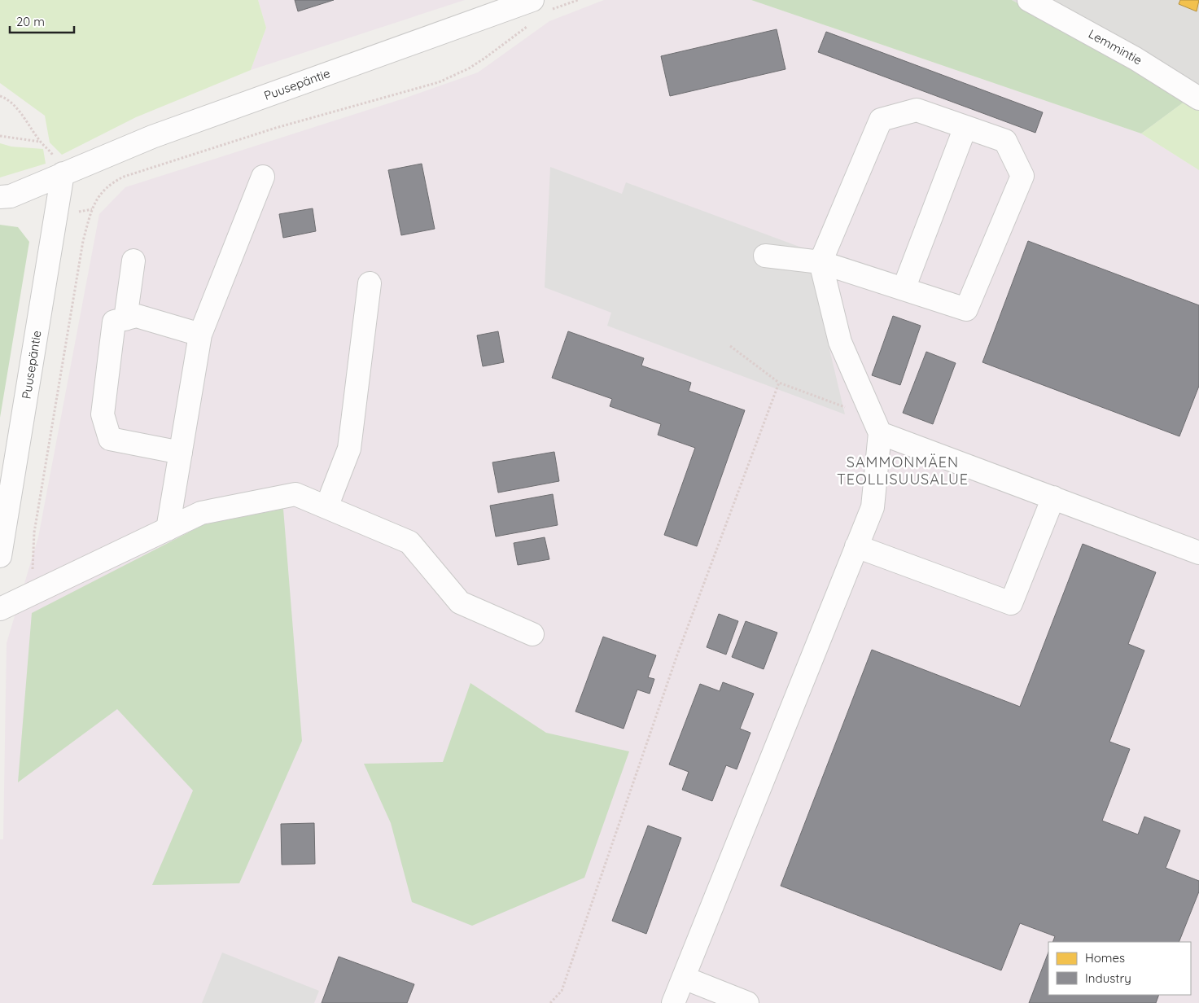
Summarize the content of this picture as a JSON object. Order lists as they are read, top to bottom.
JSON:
{
  "streets": {
    "street": ["Lemmintie", "Puusepäntie"]
  },
  "districts": ["SAMMONMÄEN TEOLLISUUSALUE"],
  "legend": ["Homes", "Industry"],
  "scale_bar": "20 m"
}
